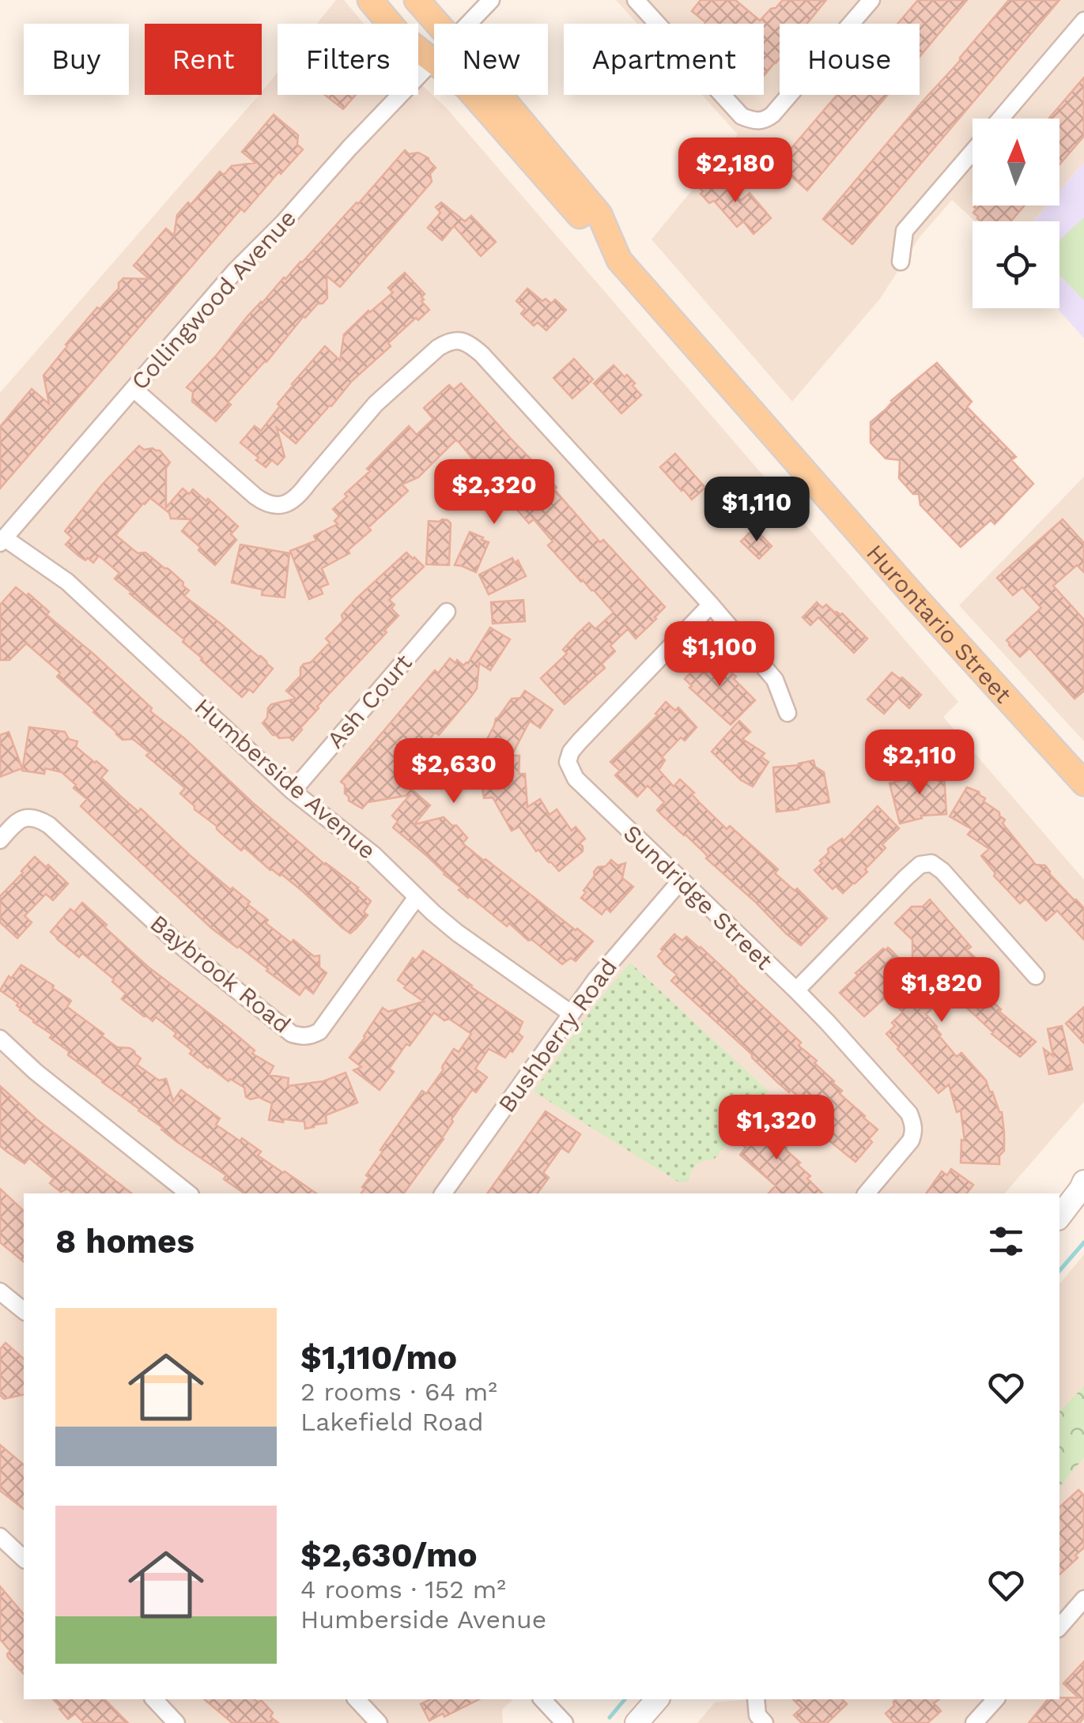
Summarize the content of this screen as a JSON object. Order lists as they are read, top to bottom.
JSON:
{
  "streets": {
    "main road": ["Hurontario Street"],
    "street": [
      "Collingwood Avenue",
      "Ash Court",
      "Humberside Avenue",
      "Sundridge Street",
      "Baybrook Road",
      "Bushberry Road"
    ]
  },
  "crossings": [
    ["Collingwood Avenue", "Hurontario Street"],
    ["Collingwood Avenue", "Humberside Avenue"],
    ["Ash Court", "Humberside Avenue"],
    ["Humberside Avenue", "Baybrook Road"],
    ["Humberside Avenue", "Bushberry Road"],
    ["Sundridge Street", "Bushberry Road"]
  ],
  "north": "top",
  "page": {
    "chip": [
      "Buy",
      "Rent",
      "Filters",
      "New",
      "Apartment",
      "House"
    ],
    "price": [
      "$2,180",
      "$2,320",
      "$1,110",
      "$1,100",
      "$2,110",
      "$2,630",
      "$1,820",
      "$1,320"
    ],
    "heading": "8 homes",
    "list": [
      {
        "name": "$1,110/mo",
        "note": "2 rooms · 64 m² · Lakefield Road"
      },
      {
        "name": "$2,630/mo",
        "note": "4 rooms · 152 m² · Humberside Avenue"
      }
    ]
  }
}
